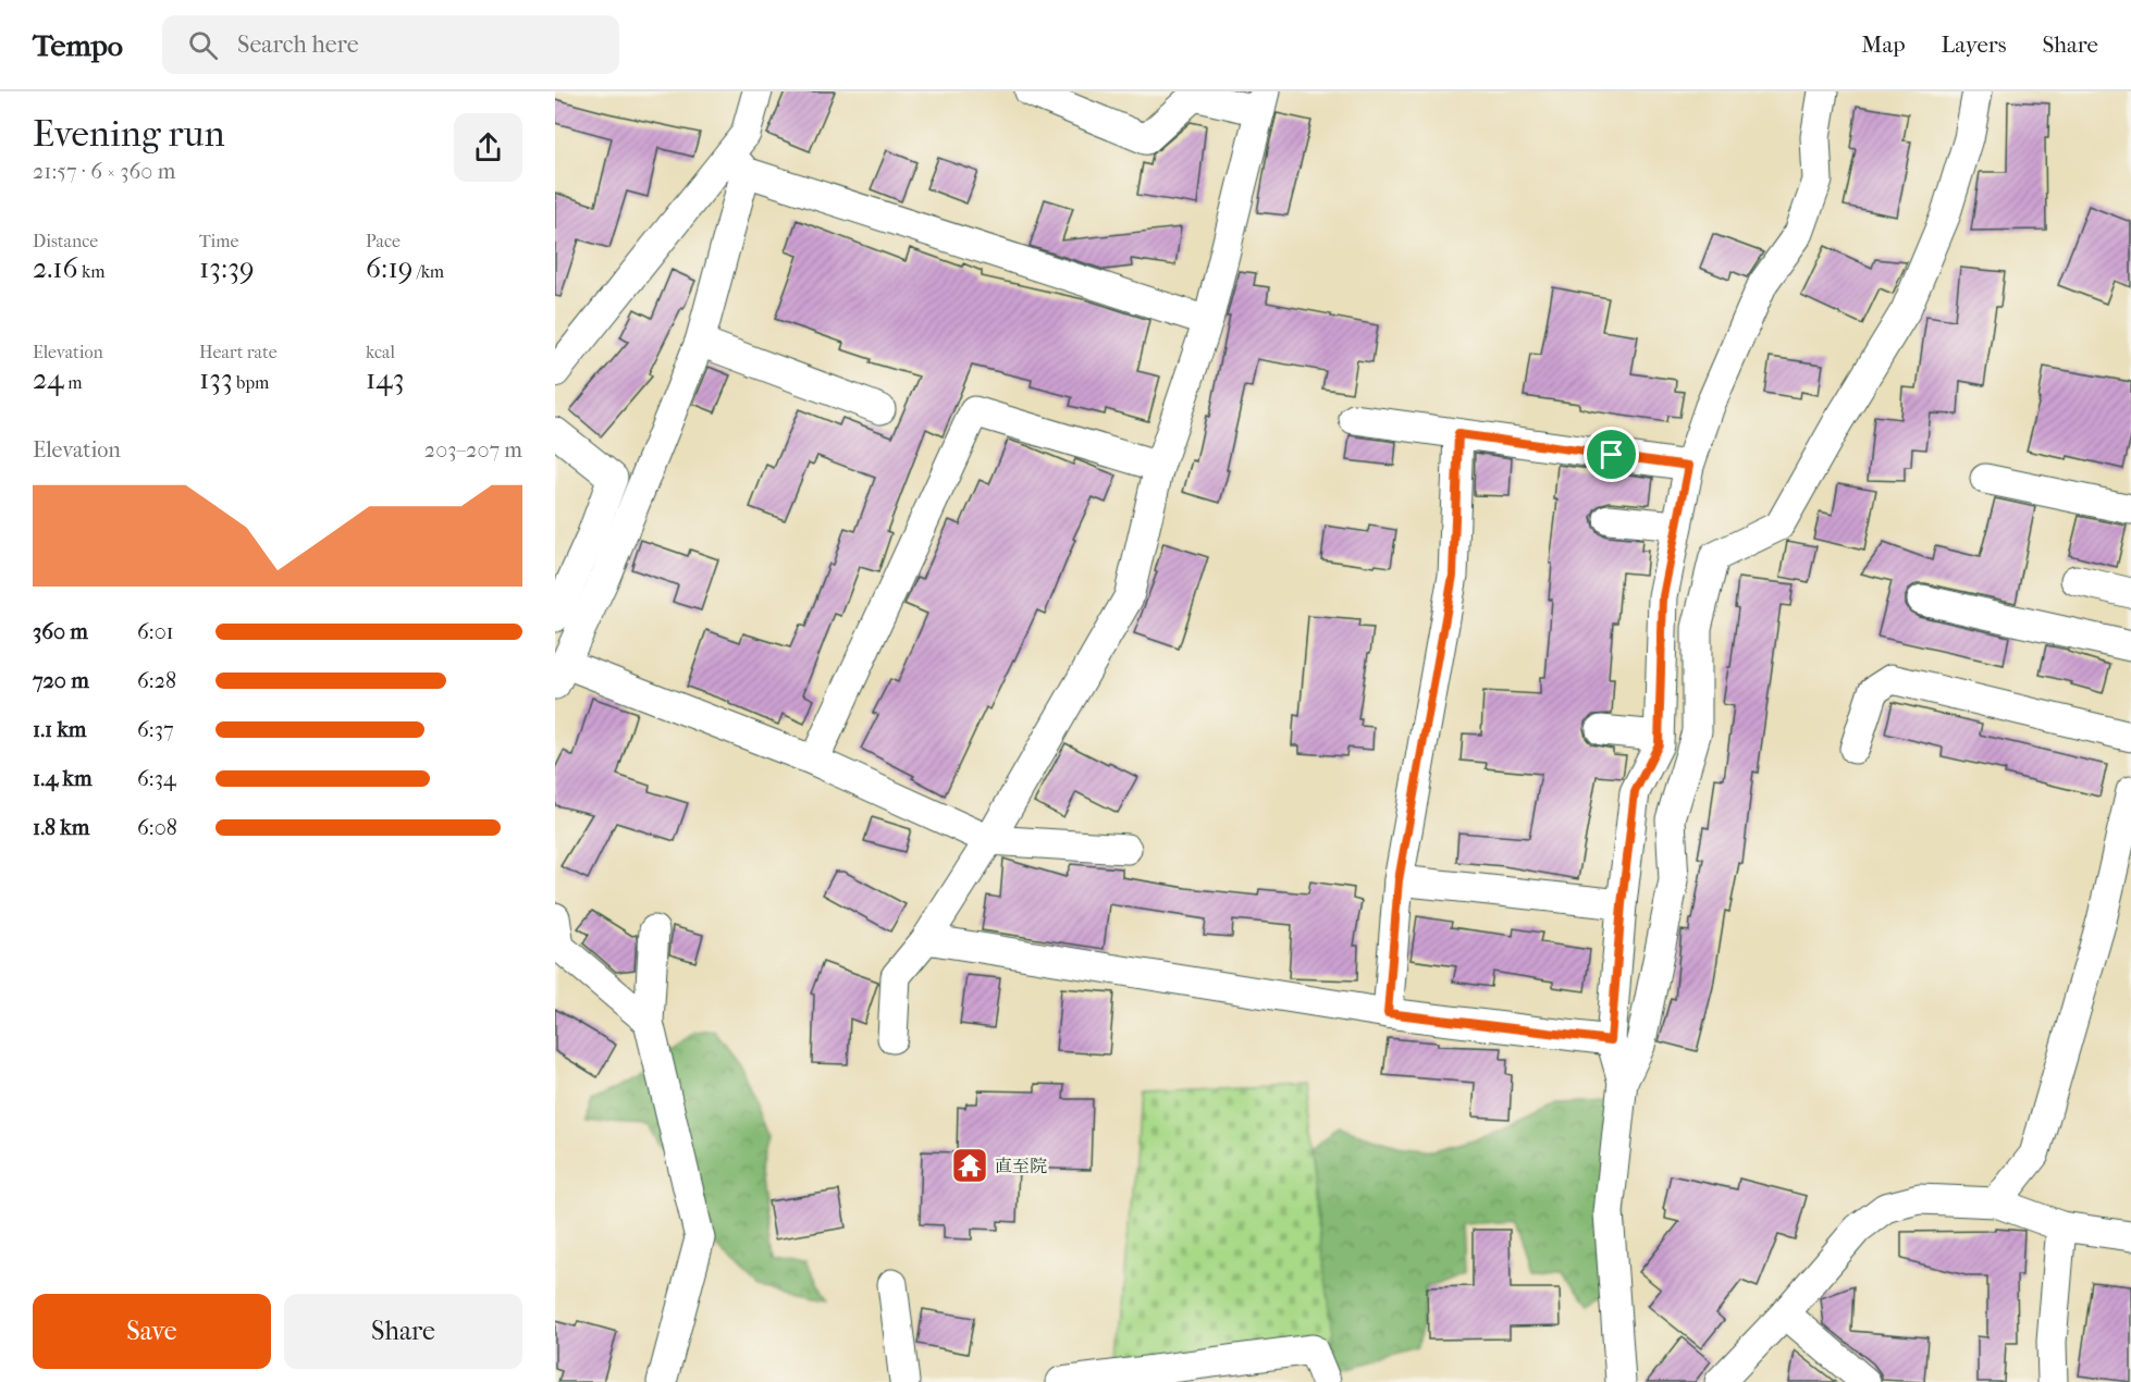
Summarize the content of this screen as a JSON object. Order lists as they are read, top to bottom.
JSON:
{
  "places": {
    "temple": ["直至院"]
  },
  "page": {
    "header": "Tempo",
    "search": "Search here",
    "nav": ["Map", "Layers", "Share"],
    "heading": ["Evening run", "21:57 · 6 × 360 m"],
    "stats": [
      ["Distance", "2.16 km"],
      ["Time", "13:39"],
      ["Pace", "6:19 /km"],
      ["Elevation", "24 m"],
      ["Heart rate", "133 bpm"],
      ["kcal", "143"]
    ],
    "chart": ["Elevation", "203–207 m"],
    "list": [
      {
        "name": "360 m",
        "note": "6:01"
      },
      {
        "name": "720 m",
        "note": "6:28"
      },
      {
        "name": "1.1 km",
        "note": "6:37"
      },
      {
        "name": "1.4 km",
        "note": "6:34"
      },
      {
        "name": "1.8 km",
        "note": "6:08"
      }
    ],
    "buttons": ["Save", "Share"]
  }
}
